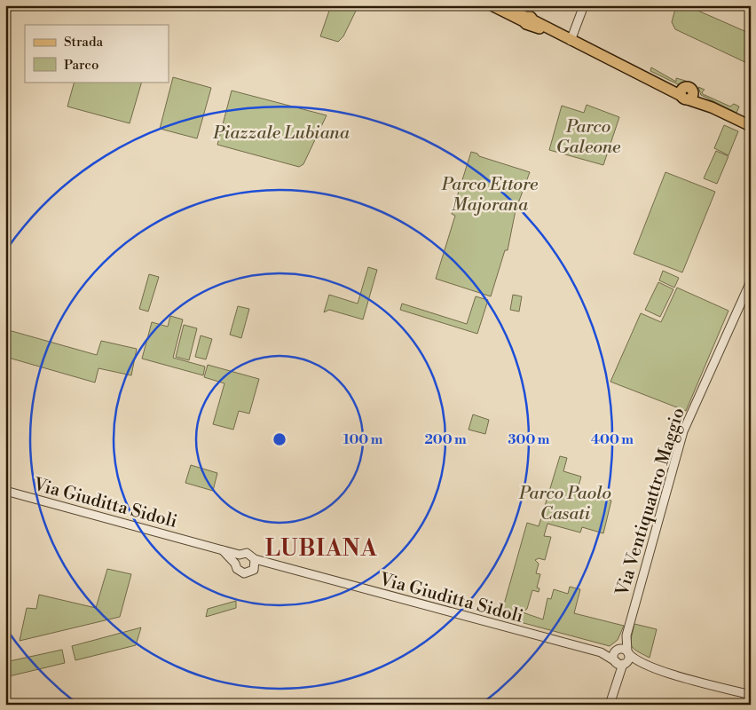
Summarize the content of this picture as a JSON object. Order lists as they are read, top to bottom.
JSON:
{
  "streets": {
    "street": ["Via Ventiquattro Maggio", "Via Giuditta Sidoli"]
  },
  "crossings": [
    ["Via Ventiquattro Maggio", "Via Giuditta Sidoli"]
  ],
  "districts": ["LUBIANA"],
  "parks": [
    "Parco Galeone",
    "Piazzale Lubiana",
    "Parco Ettore Majorana",
    "Parco Paolo Casati"
  ],
  "legend": ["Strada", "Parco"],
  "rings": [
    "100 m",
    "200 m",
    "300 m",
    "400 m"
  ]
}
